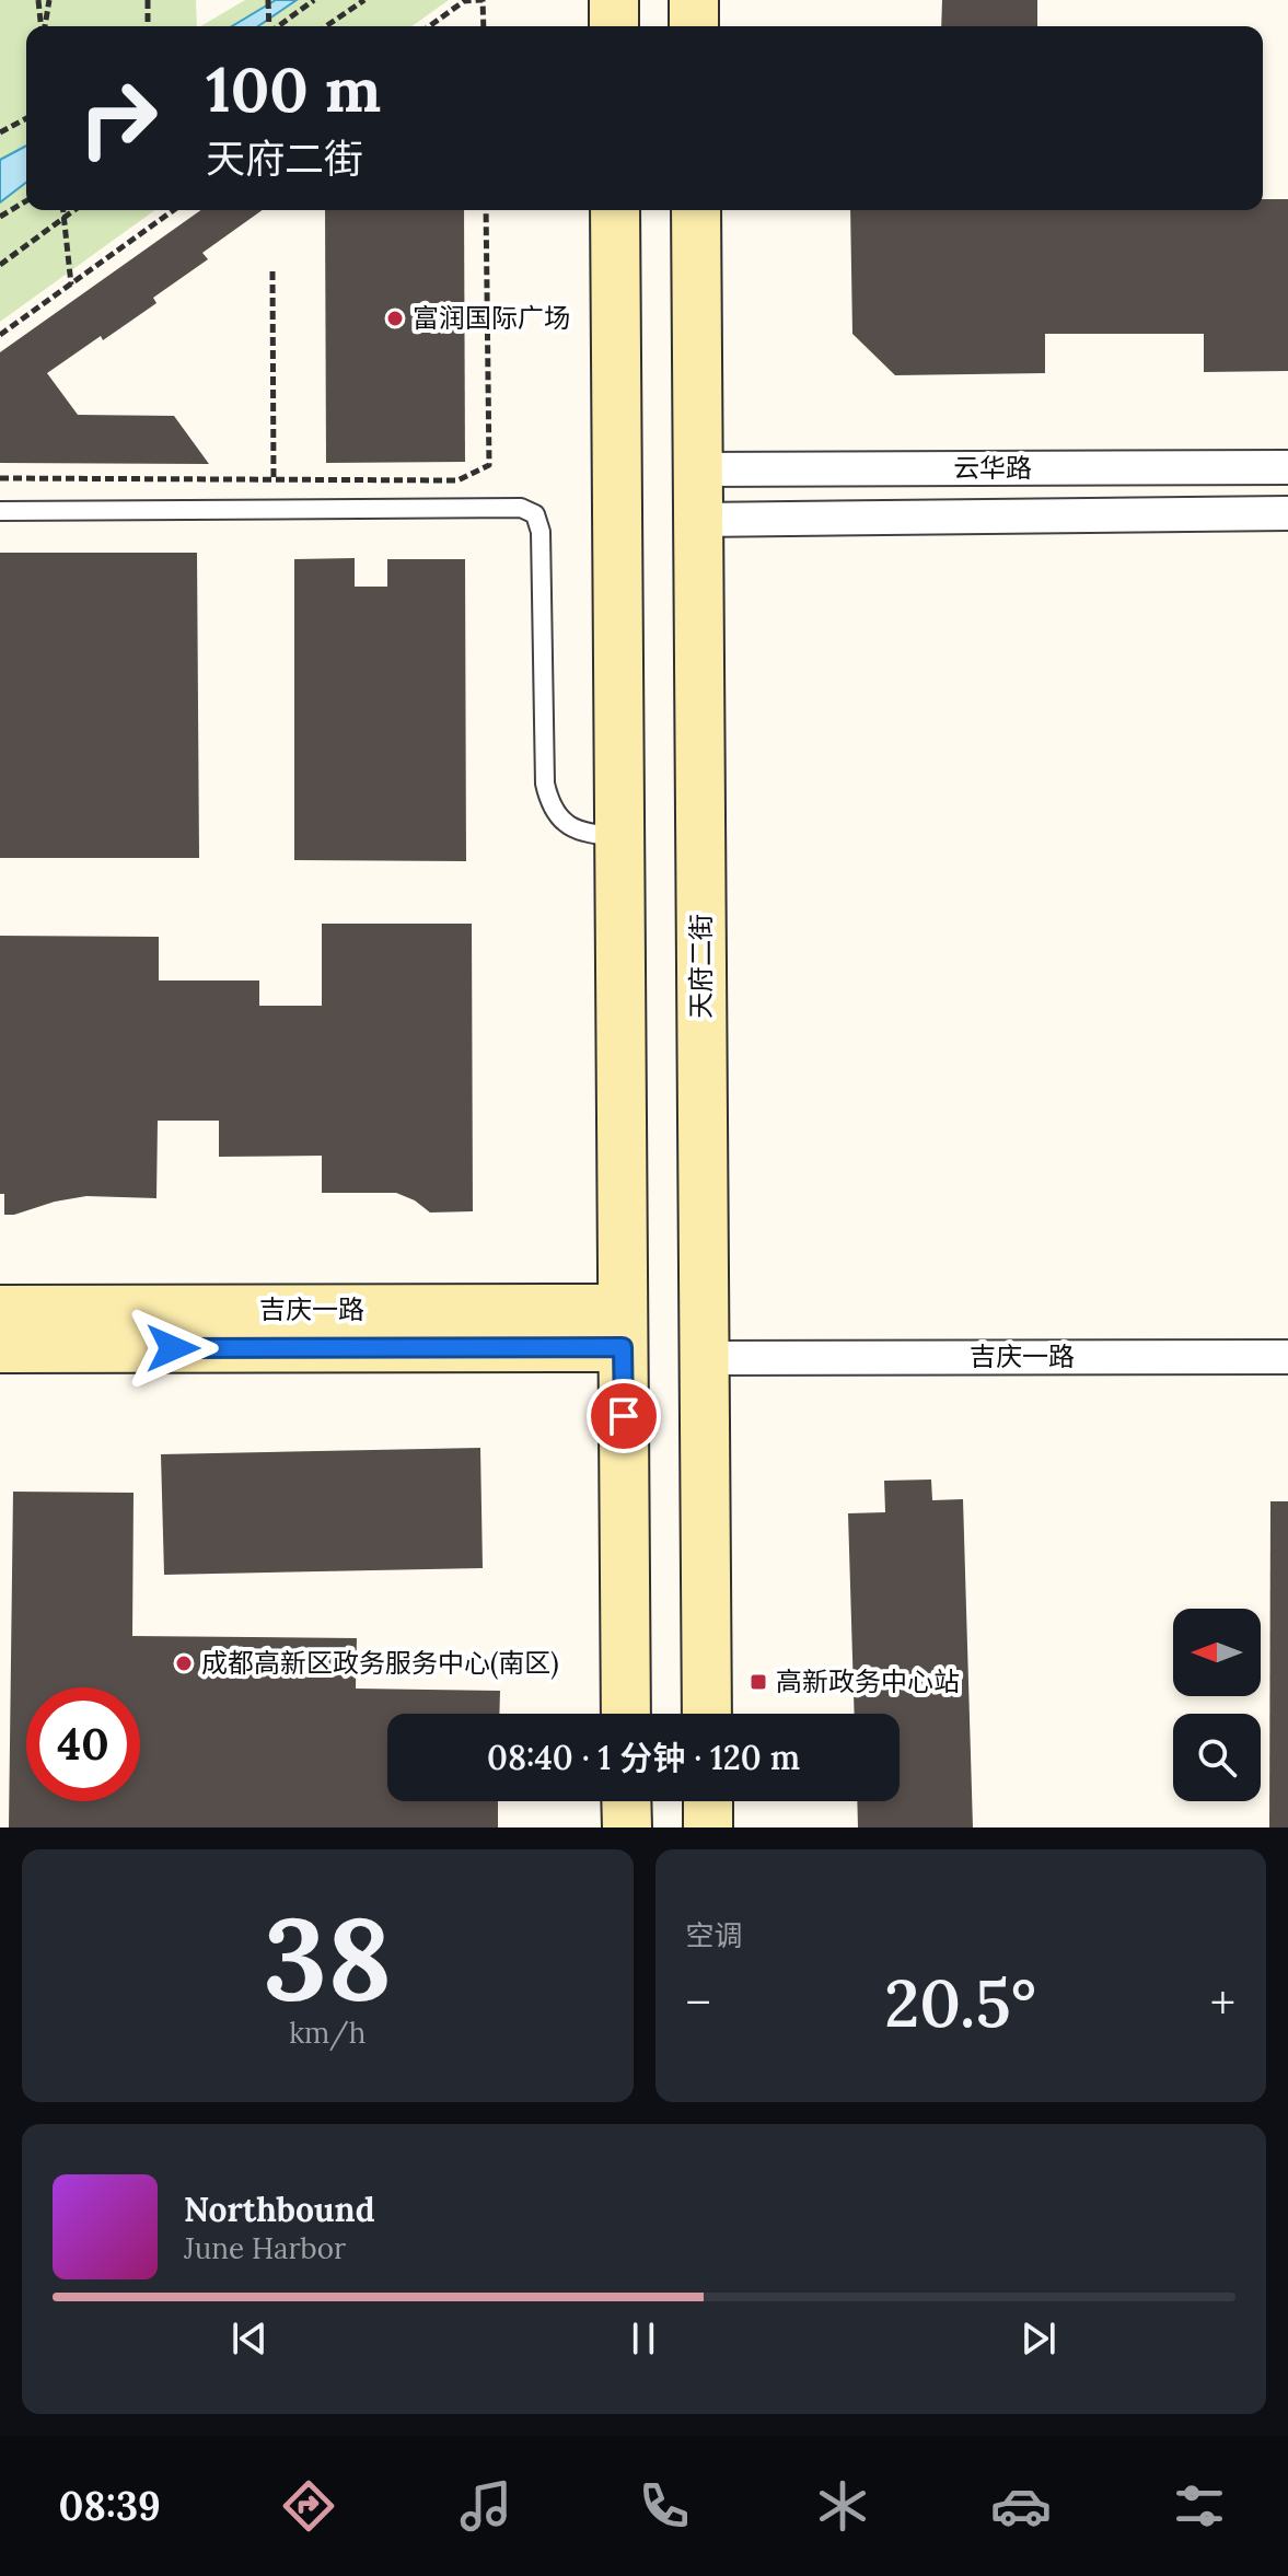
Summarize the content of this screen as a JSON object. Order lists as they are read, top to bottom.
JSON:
{
  "streets": {
    "main road": ["天府二街", "吉庆一路"],
    "street": ["云华路"]
  },
  "crossings": [
    ["云华路", "天府二街"],
    ["天府二街", "吉庆一路"]
  ],
  "places": {
    "other": ["富润国际广场", "成都高新区政务服务中心(南区)"],
    "transit": ["高新政务中心站"]
  },
  "north": "left",
  "page": {
    "turn": ["100 m", "天府二街"],
    "limit": "40",
    "trip": "08:40 · 1 分钟 · 120 m",
    "tile": [
      ["38", "km/h"],
      "空调"
    ],
    "heat": ["−", "20.5°", "+"],
    "song": ["Northbound", "June Harbor"],
    "tabs": "08:39"
  }
}
